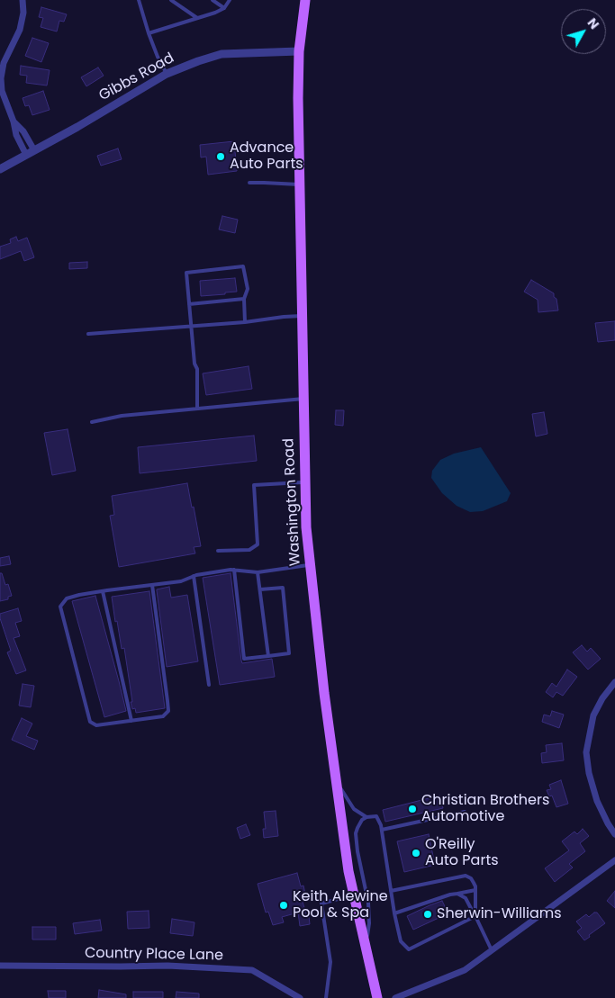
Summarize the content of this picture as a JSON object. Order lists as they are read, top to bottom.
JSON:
{
  "streets": {
    "main road": ["Washington Road"],
    "street": ["Gibbs Road", "Country Place Lane"]
  },
  "crossings": [
    ["Gibbs Road", "Washington Road"]
  ],
  "places": [
    "Advance Auto Parts",
    "Christian Brothers Automotive",
    "O'Reilly Auto Parts",
    "Keith Alewine Pool & Spa",
    "Sherwin-Williams"
  ],
  "north": "top right"
}
